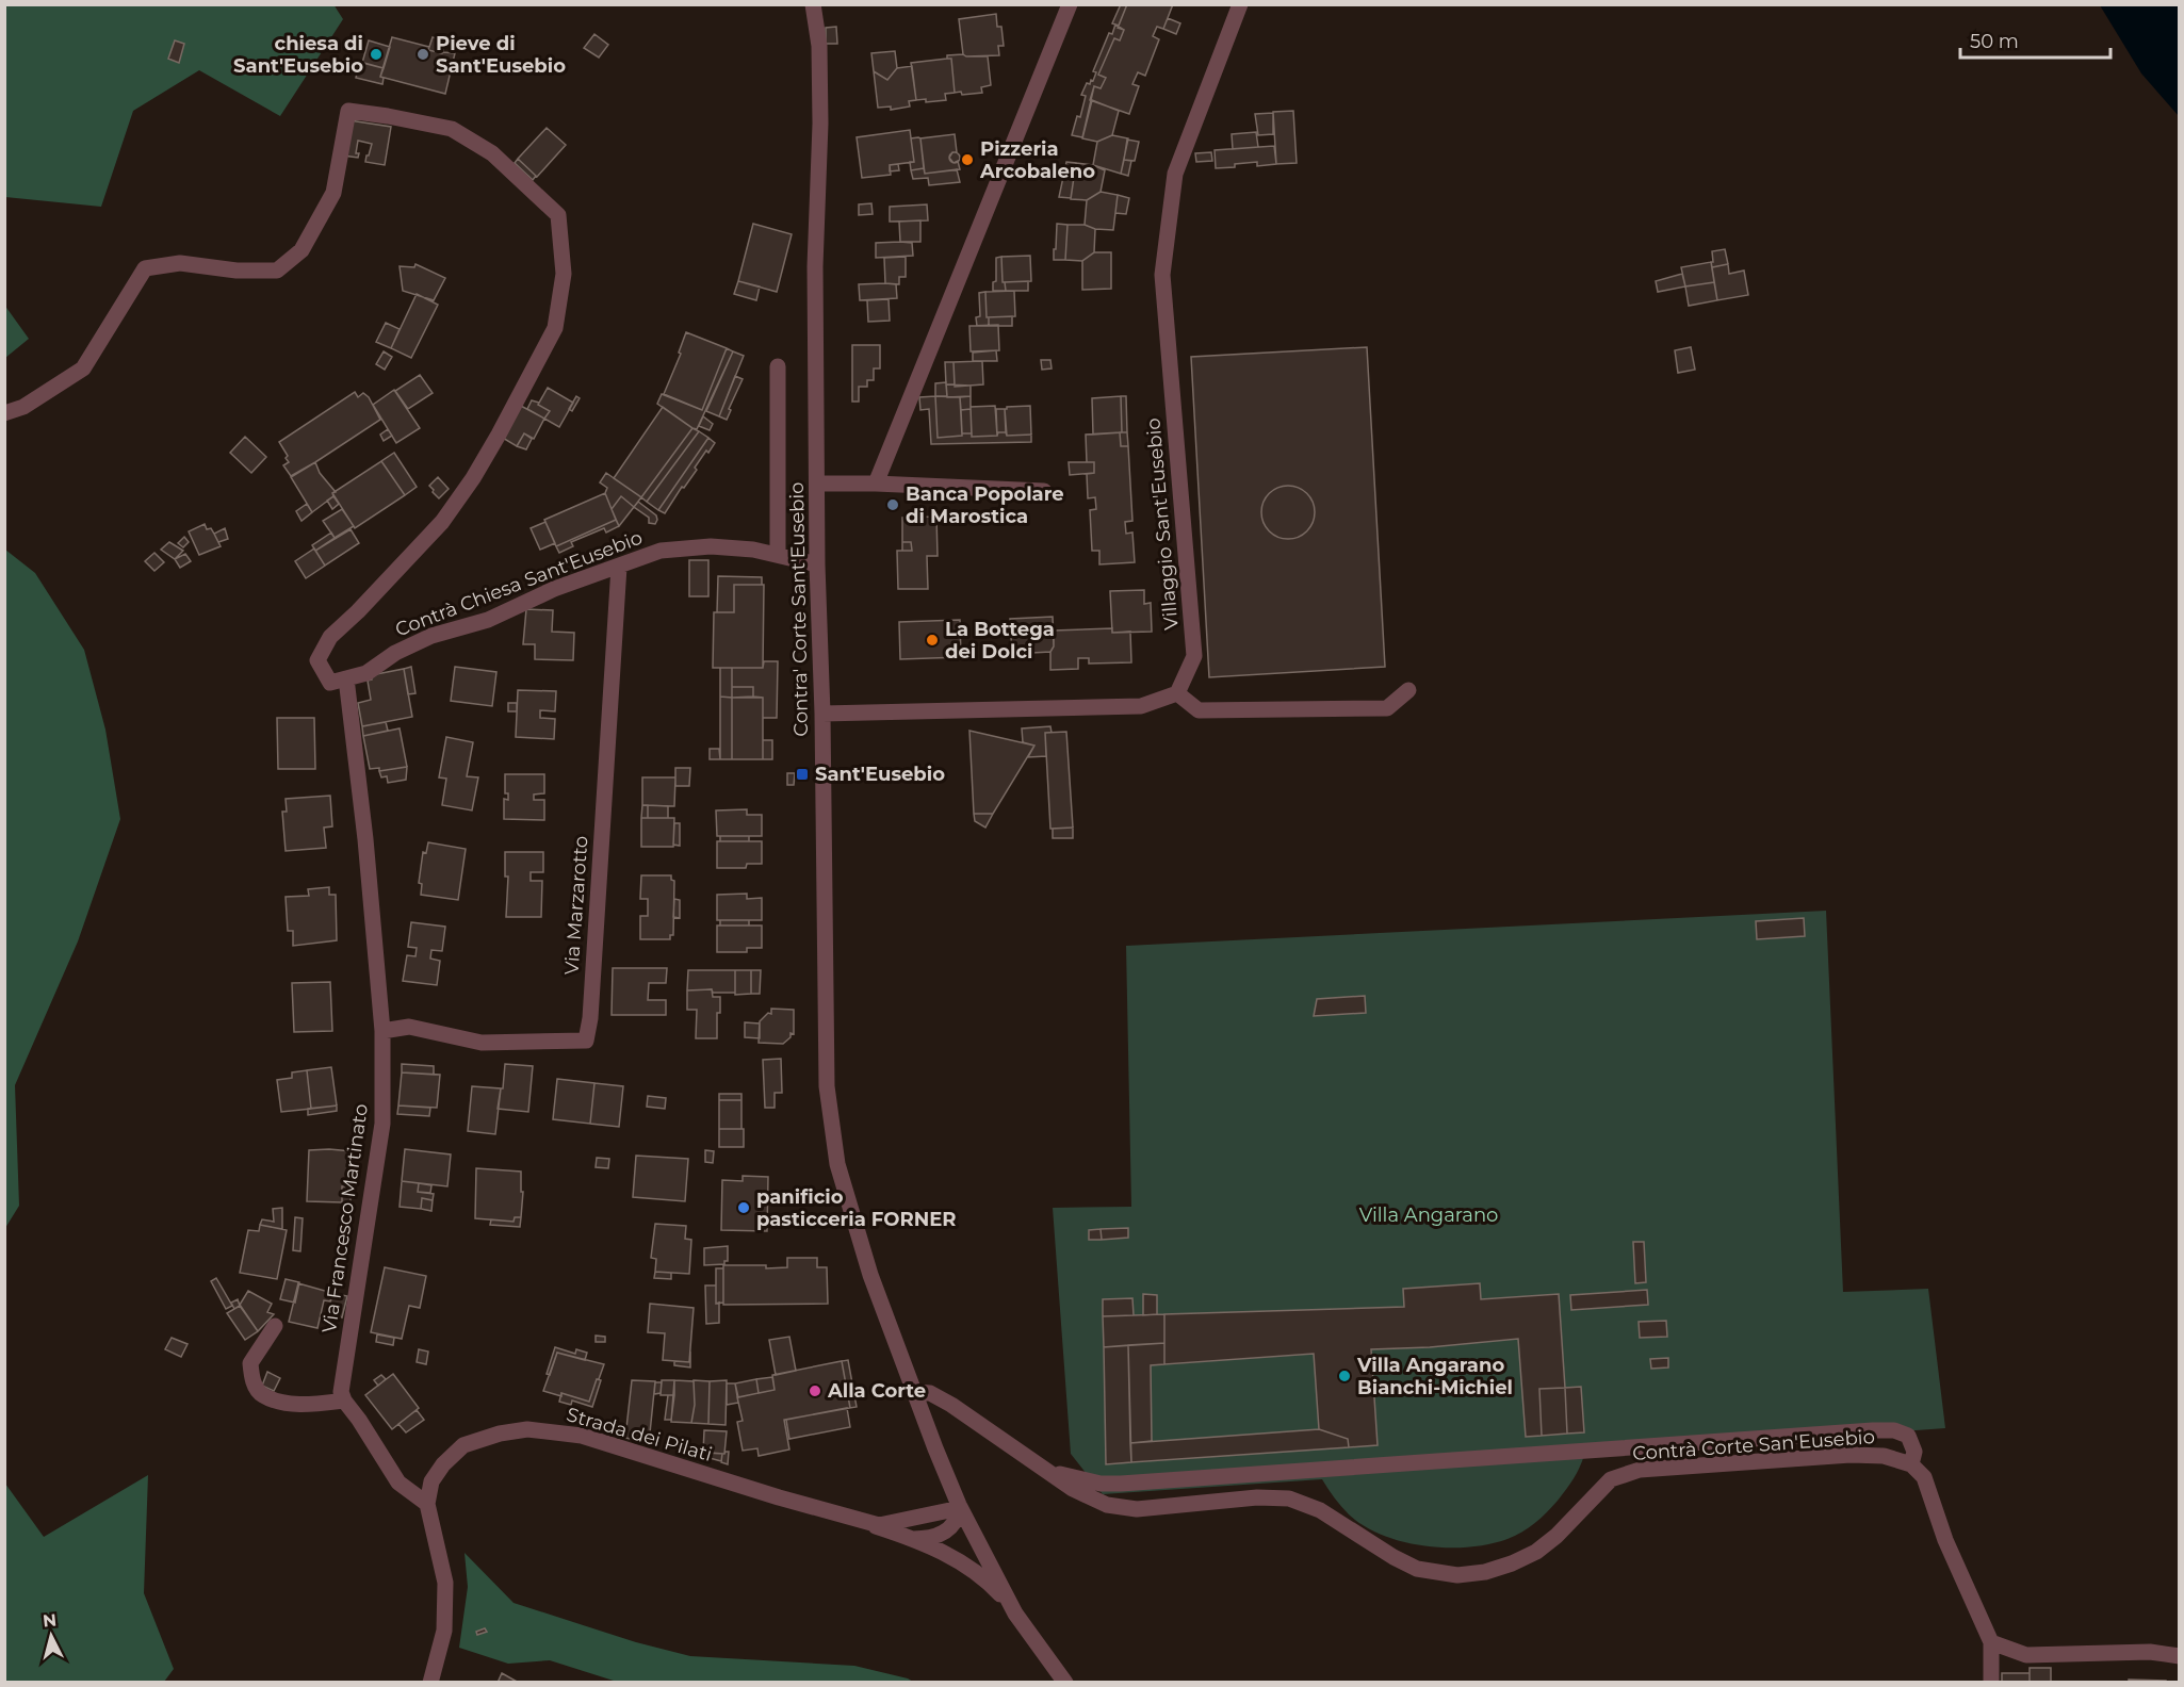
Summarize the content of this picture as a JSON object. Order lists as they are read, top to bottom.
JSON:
{
  "streets": {
    "street": [
      "Villaggio Sant'Eusebio",
      "Contrà Chiesa Sant'Eusebio",
      "Contra' Corte Sant'Eusebio",
      "Via Marzarotto",
      "Via Francesco Martinato",
      "Strada dei Pilati",
      "Contrà Corte San'Eusebio"
    ]
  },
  "crossings": [
    ["Contrà Chiesa Sant'Eusebio", "Contra' Corte Sant'Eusebio"],
    ["Contrà Chiesa Sant'Eusebio", "Via Marzarotto"],
    ["Contrà Chiesa Sant'Eusebio", "Via Francesco Martinato"],
    ["Contra' Corte Sant'Eusebio", "Strada dei Pilati"],
    ["Contra' Corte Sant'Eusebio", "Contrà Corte San'Eusebio"],
    ["Via Marzarotto", "Via Francesco Martinato"]
  ],
  "parks": ["Villa Angarano"],
  "places": {
    "other": [
      "chiesa di Sant'Eusebio",
      "Pieve di Sant'Eusebio",
      "Pizzeria Arcobaleno",
      "Banca Popolare di Marostica",
      "La Bottega dei Dolci",
      "panificio pasticceria FORNER",
      "Villa Angarano Bianchi-Michiel",
      "Alla Corte"
    ],
    "transit": ["Sant'Eusebio"]
  },
  "scale_bar": "50 m",
  "north": "top"
}
